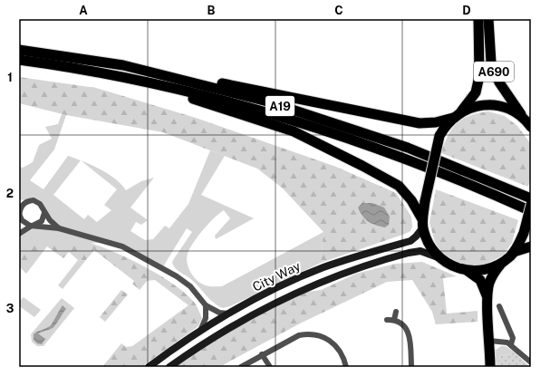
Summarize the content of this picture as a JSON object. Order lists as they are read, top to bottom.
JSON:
{
  "streets": {
    "highway": ["A690", "A19"],
    "main road": ["City Way"]
  },
  "crossings": [
    ["A690", "City Way"]
  ],
  "grid": {
    "columns": [
      "A",
      "B",
      "C",
      "D"
    ],
    "rows": ["1", "2", "3"]
  }
}
